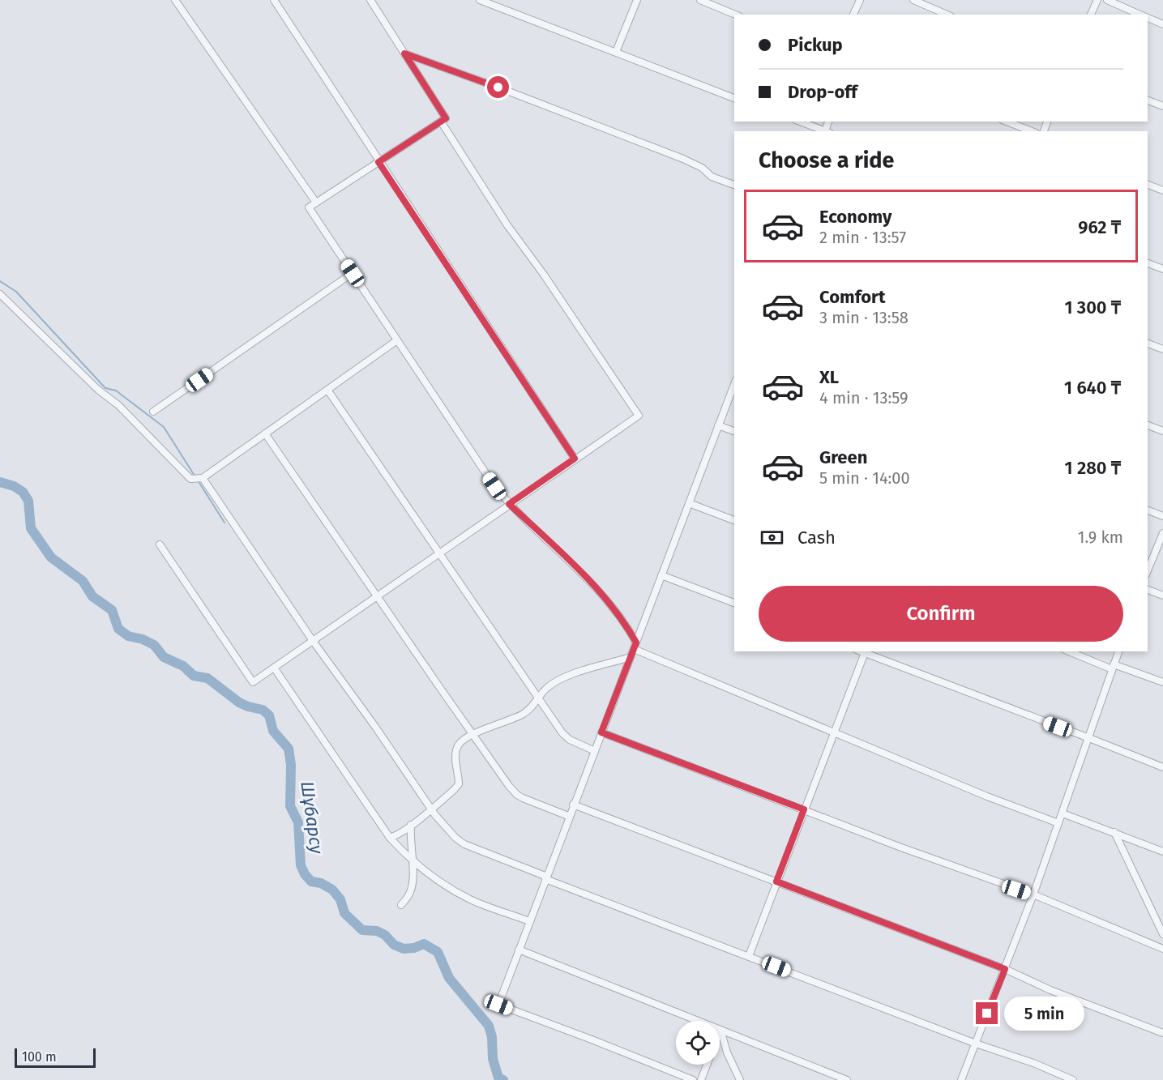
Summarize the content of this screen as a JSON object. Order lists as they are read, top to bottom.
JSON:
{
  "water": ["Шұбарсу"],
  "scale_bar": "100 m",
  "page": {
    "banner": ["Pickup", "Drop-off"],
    "heading": "Choose a ride",
    "list": [
      {
        "name": "Economy",
        "note": "2 min · 13:57",
        "value": "962 ₸"
      },
      {
        "name": "Comfort",
        "note": "3 min · 13:58",
        "value": "1 300 ₸"
      },
      {
        "name": "XL",
        "note": "4 min · 13:59",
        "value": "1 640 ₸"
      },
      {
        "name": "Green",
        "note": "5 min · 14:00",
        "value": "1 280 ₸"
      }
    ],
    "pay": ["Cash", "1.9 km"],
    "buttons": "Confirm",
    "bubble": "5 min",
    "scale": "100 m"
  }
}
